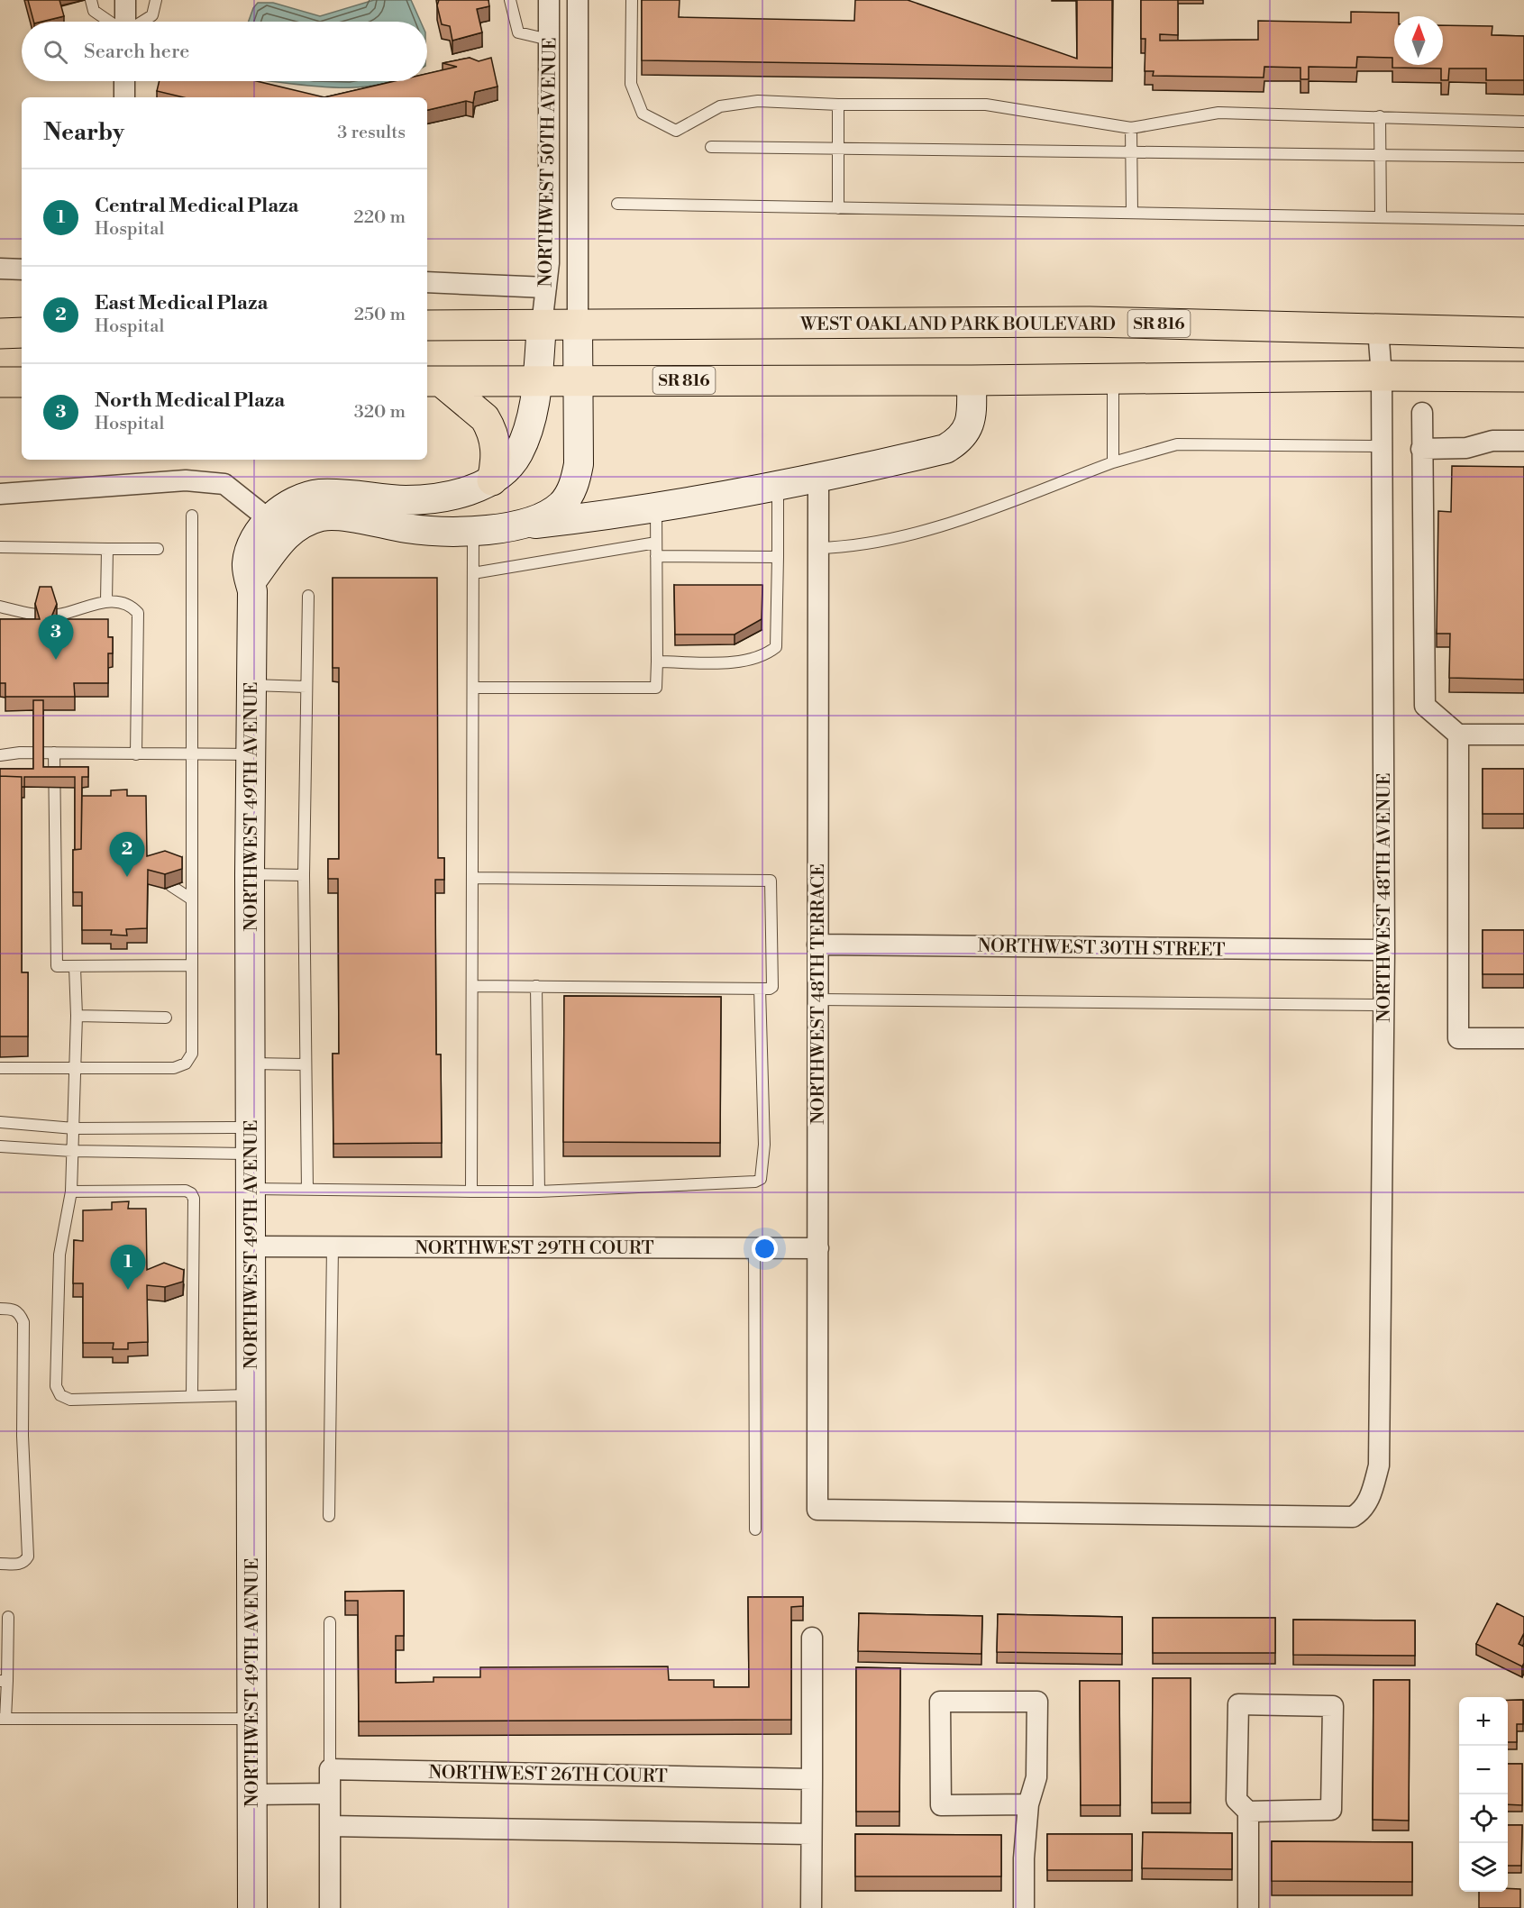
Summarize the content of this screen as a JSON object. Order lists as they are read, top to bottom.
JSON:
{
  "streets": {
    "main road": ["WEST OAKLAND PARK BOULEVARD", "SR 816"],
    "street": [
      "NORTHWEST 50TH AVENUE",
      "NORTHWEST 49TH AVENUE",
      "NORTHWEST 48TH AVENUE",
      "NORTHWEST 30TH STREET",
      "NORTHWEST 48TH TERRACE",
      "NORTHWEST 29TH COURT",
      "NORTHWEST 26TH COURT"
    ]
  },
  "crossings": [
    ["NORTHWEST 50TH AVENUE", "WEST OAKLAND PARK BOULEVARD"],
    ["NORTHWEST 50TH AVENUE", "NORTHWEST 49TH AVENUE"],
    ["WEST OAKLAND PARK BOULEVARD", "NORTHWEST 49TH AVENUE"],
    ["WEST OAKLAND PARK BOULEVARD", "NORTHWEST 48TH AVENUE"],
    ["SR 816", "NORTHWEST 49TH AVENUE"],
    ["SR 816", "NORTHWEST 48TH AVENUE"],
    ["NORTHWEST 49TH AVENUE", "NORTHWEST 29TH COURT"],
    ["NORTHWEST 48TH AVENUE", "NORTHWEST 30TH STREET"],
    ["NORTHWEST 48TH AVENUE", "NORTHWEST 48TH TERRACE"],
    ["NORTHWEST 30TH STREET", "NORTHWEST 48TH TERRACE"],
    ["NORTHWEST 48TH TERRACE", "NORTHWEST 29TH COURT"]
  ],
  "north": "top",
  "page": {
    "search": "Search here",
    "heading": ["Nearby", "3 results"],
    "list": [
      {
        "mark": "1",
        "name": "Central Medical Plaza",
        "note": "Hospital",
        "value": "220 m"
      },
      {
        "mark": "2",
        "name": "East Medical Plaza",
        "note": "Hospital",
        "value": "250 m"
      },
      {
        "mark": "3",
        "name": "North Medical Plaza",
        "note": "Hospital",
        "value": "320 m"
      }
    ],
    "pins": ["3", "2", "1"],
    "map_buttons": ["+", "−"]
  }
}
